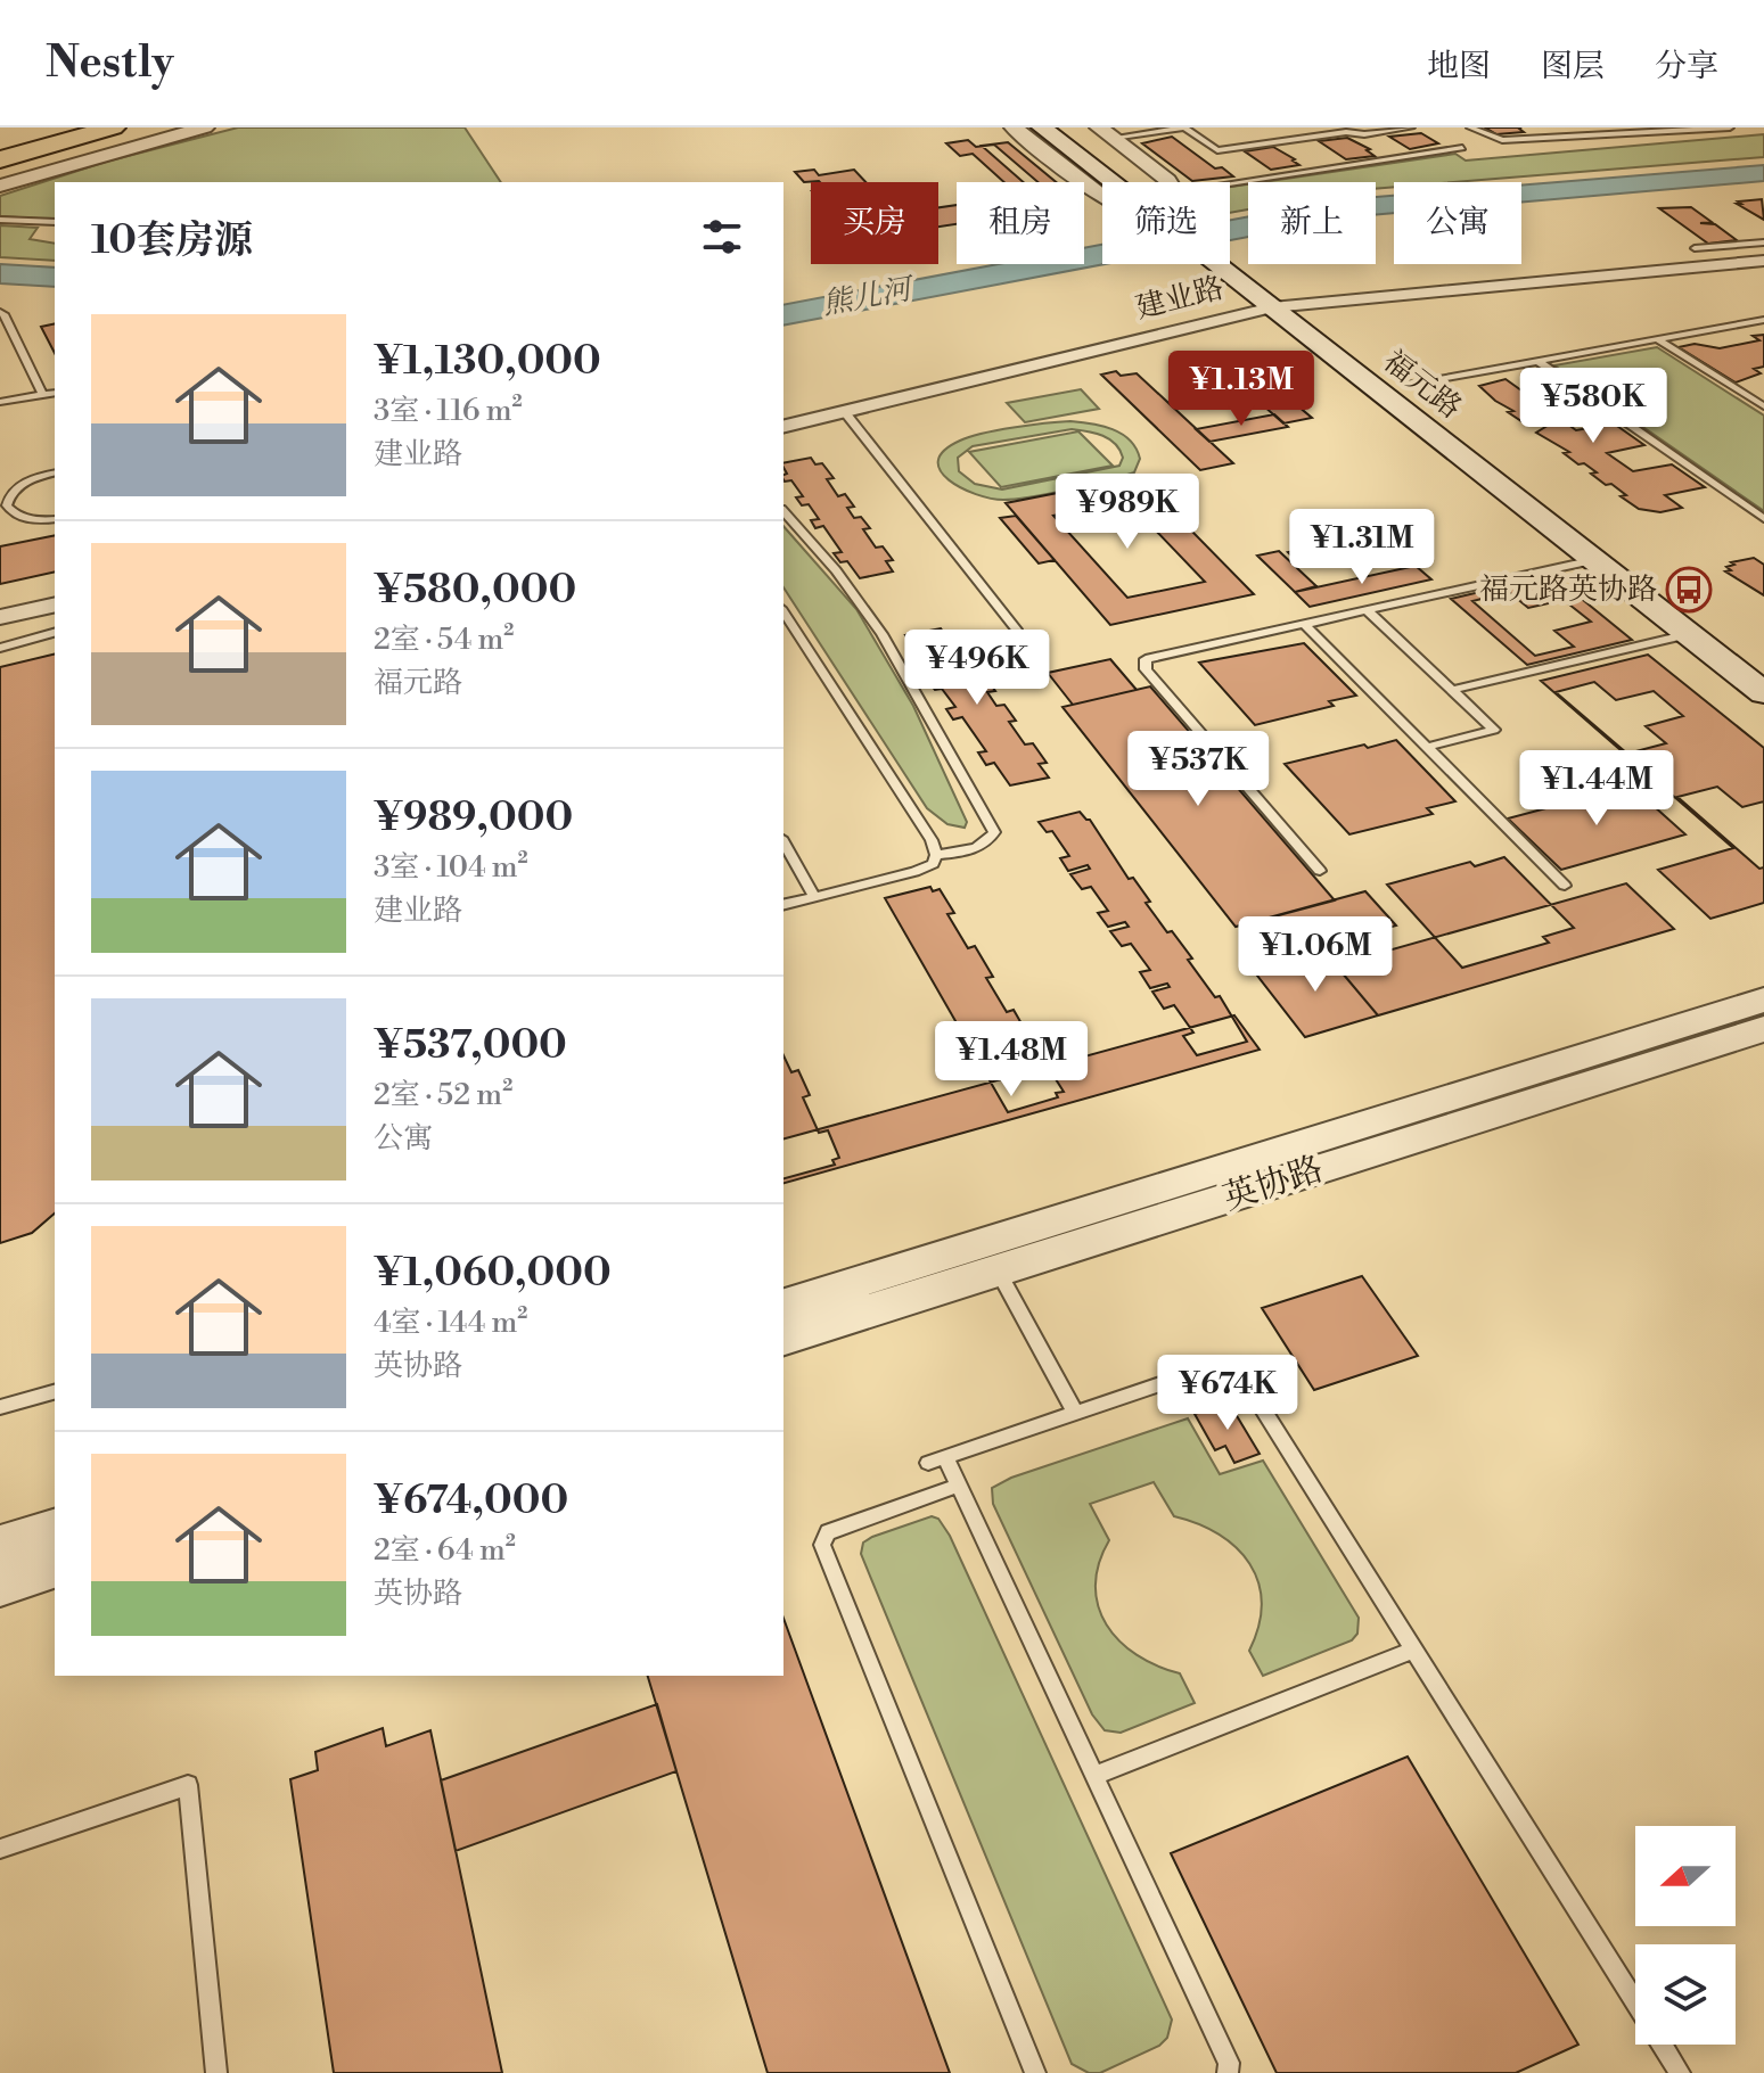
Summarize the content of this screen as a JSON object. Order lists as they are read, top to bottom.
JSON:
{
  "streets": {
    "main road": ["福元路"],
    "street": ["建业路", "英协路"]
  },
  "crossings": [
    ["建业路", "福元路"]
  ],
  "water": ["熊儿河"],
  "places": {
    "bus stop": ["福元路英协路"]
  },
  "north": "left",
  "page": {
    "header": "Nestly",
    "nav": ["地图", "图层", "分享"],
    "chip": [
      "买房",
      "租房",
      "筛选",
      "新上",
      "公寓"
    ],
    "heading": "10套房源",
    "list": [
      {
        "name": "¥1,130,000",
        "note": "3室 · 116 m² · 建业路"
      },
      {
        "name": "¥580,000",
        "note": "2室 · 54 m² · 福元路"
      },
      {
        "name": "¥989,000",
        "note": "3室 · 104 m² · 建业路"
      },
      {
        "name": "¥537,000",
        "note": "2室 · 52 m² · 公寓"
      },
      {
        "name": "¥1,060,000",
        "note": "4室 · 144 m² · 英协路"
      },
      {
        "name": "¥674,000",
        "note": "2室 · 64 m² · 英协路"
      }
    ],
    "price": [
      "¥1.13M",
      "¥580K",
      "¥989K",
      "¥1.31M",
      "¥496K",
      "¥537K",
      "¥1.44M",
      "¥1.06M",
      "¥1.48M",
      "¥674K"
    ]
  }
}
